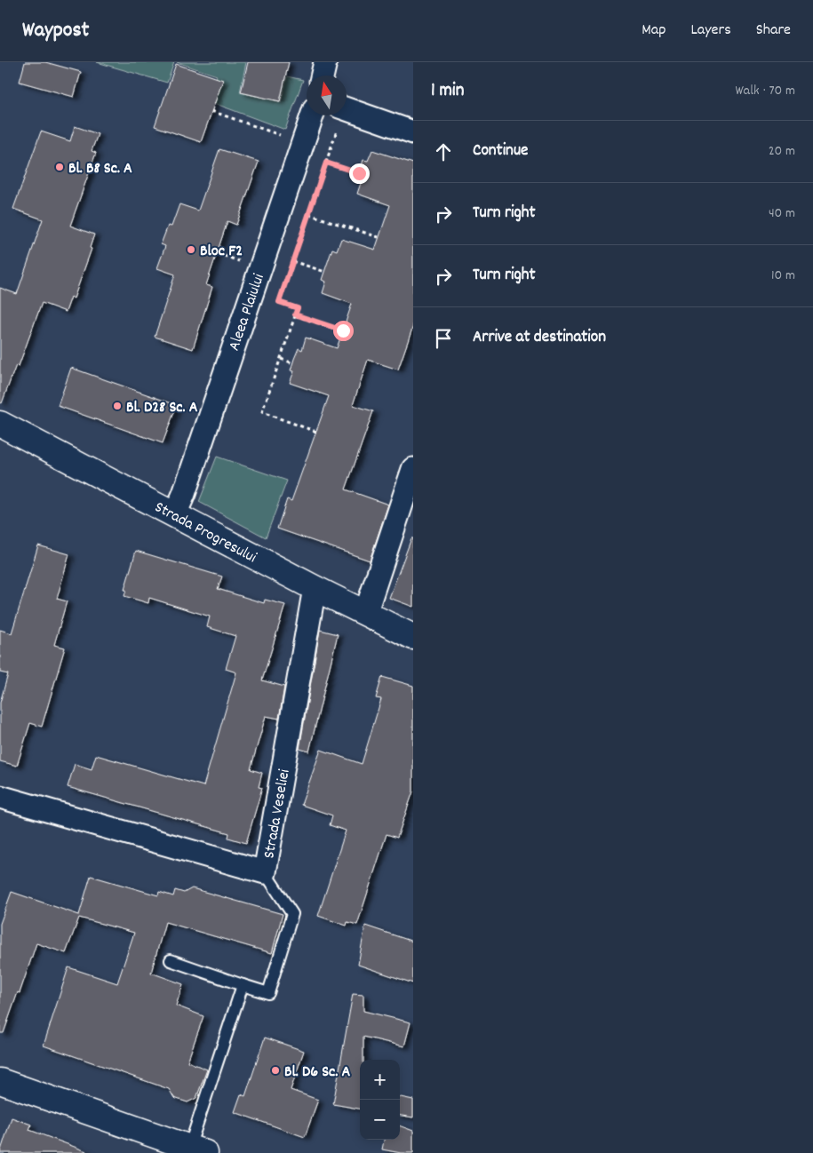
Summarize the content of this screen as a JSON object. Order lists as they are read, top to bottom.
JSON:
{
  "streets": {
    "street": ["Aleea Plaiului", "Strada Progresului", "Strada Veseliei"]
  },
  "crossings": [
    ["Aleea Plaiului", "Strada Progresului"],
    ["Strada Progresului", "Strada Veseliei"]
  ],
  "places": [
    "Bl. B8 Sc. A",
    "Bloc F2",
    "Bl. D28 Sc. A",
    "Bl. D6 Sc. A"
  ],
  "north": "top",
  "page": {
    "header": "Waypost",
    "nav": ["Map", "Layers", "Share"],
    "heading": ["1 min", "Walk · 70 m"],
    "list": [
      ["Continue", "20 m"],
      ["Turn right", "40 m"],
      ["Turn right", "10 m"],
      "Arrive at destination"
    ],
    "map_buttons": ["+", "−"]
  }
}
